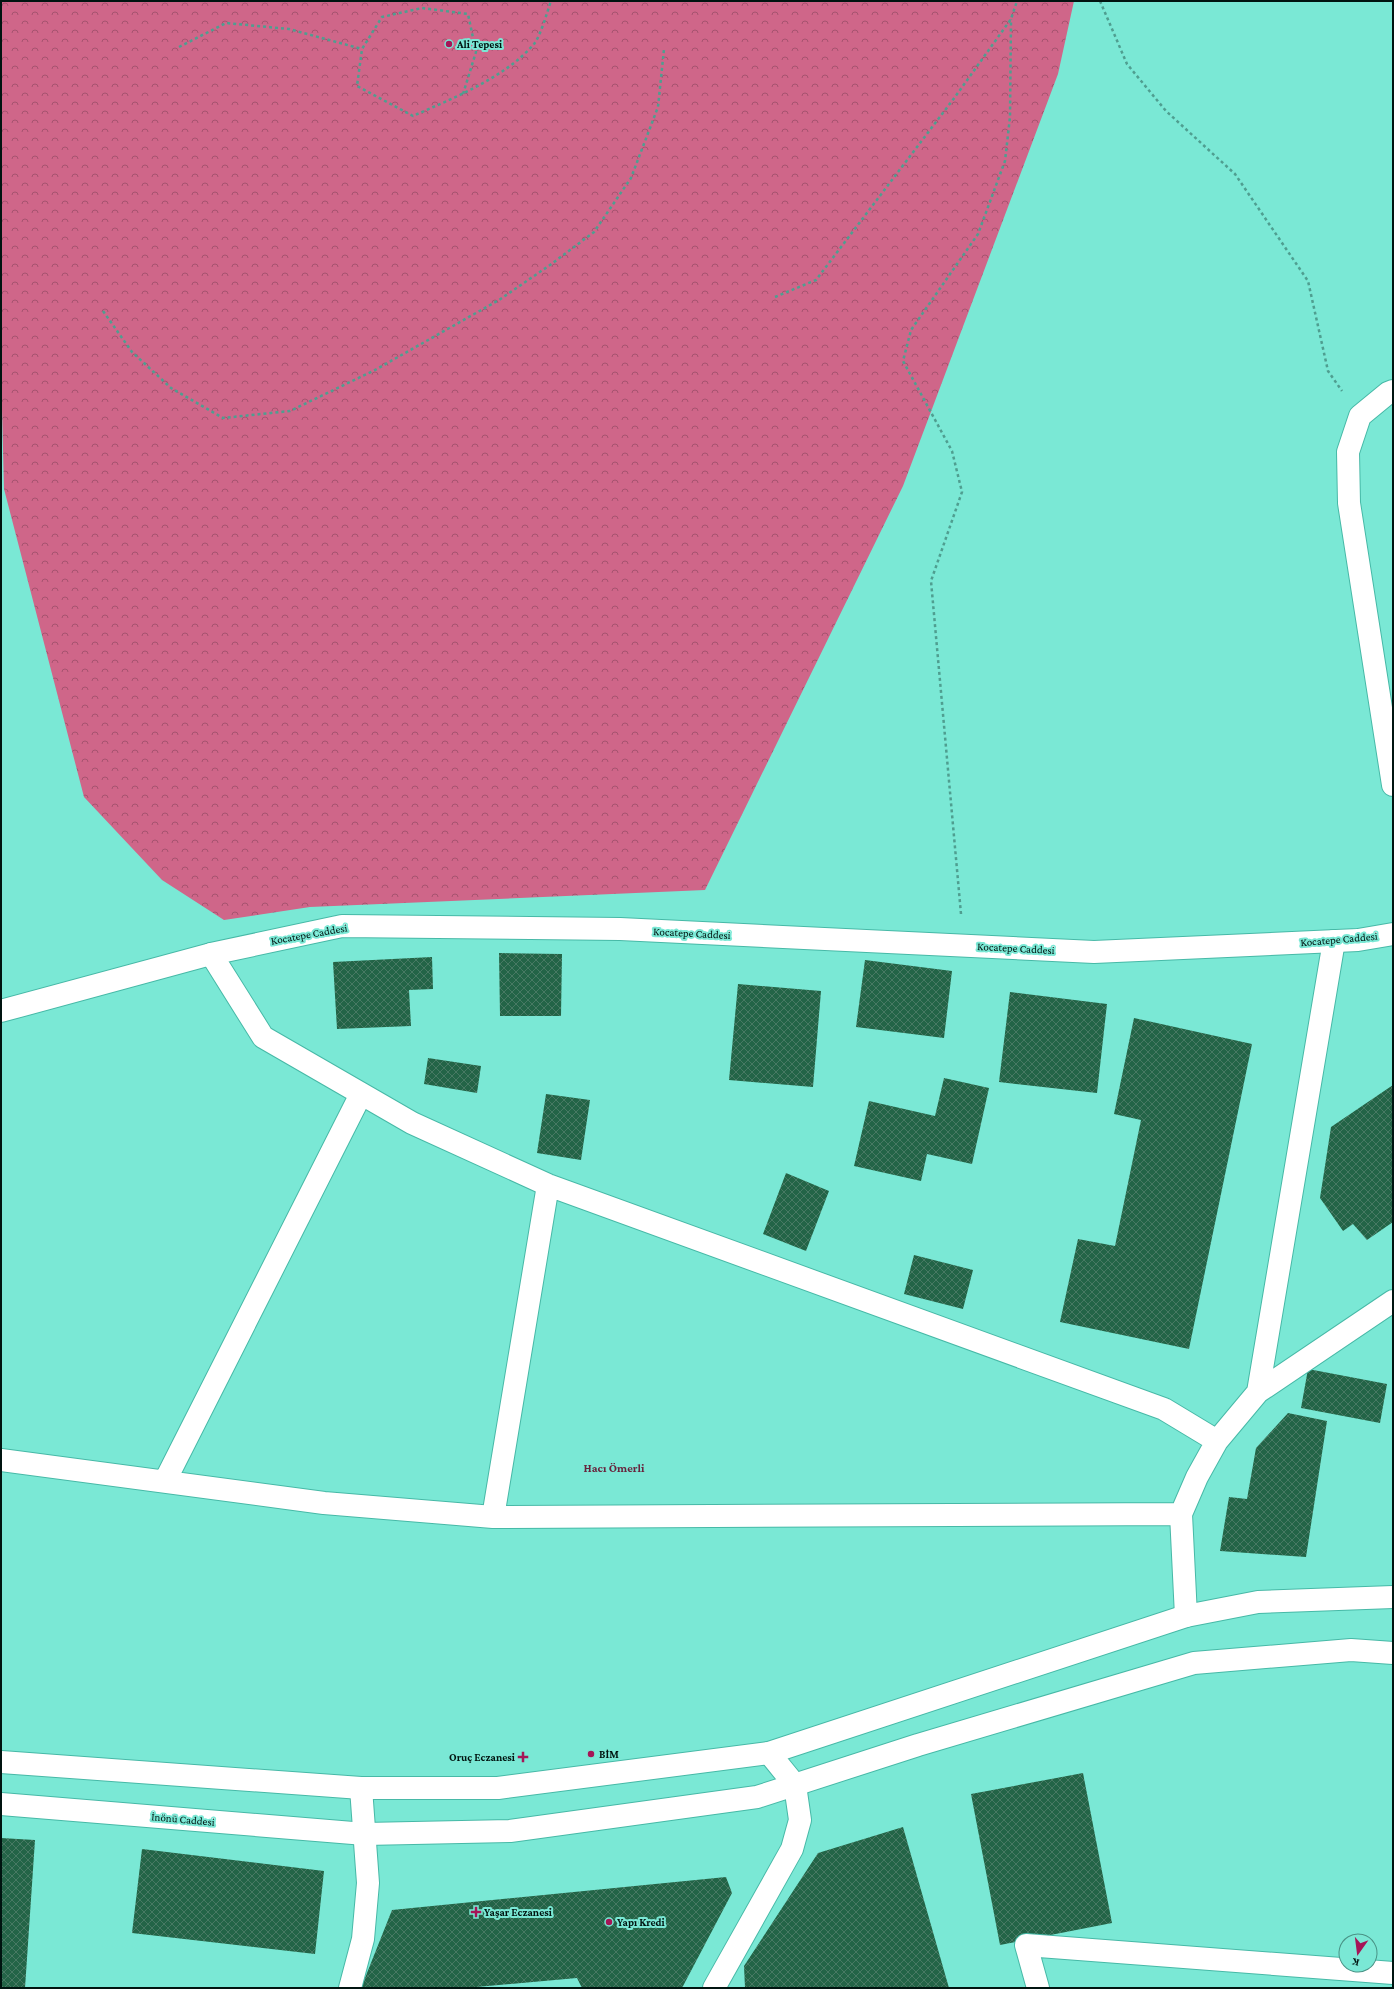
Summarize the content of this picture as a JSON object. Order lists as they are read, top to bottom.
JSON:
{
  "streets": {
    "street": ["Kocatepe Caddesi", "İnönü Caddesi"]
  },
  "districts": ["Hacı Ömerli"],
  "places": {
    "other": ["Ali Tepesi", "BİM", "Yapı Kredi"],
    "health": ["Oruç Eczanesi", "Yaşar Eczanesi"]
  },
  "north": "bottom"
}
